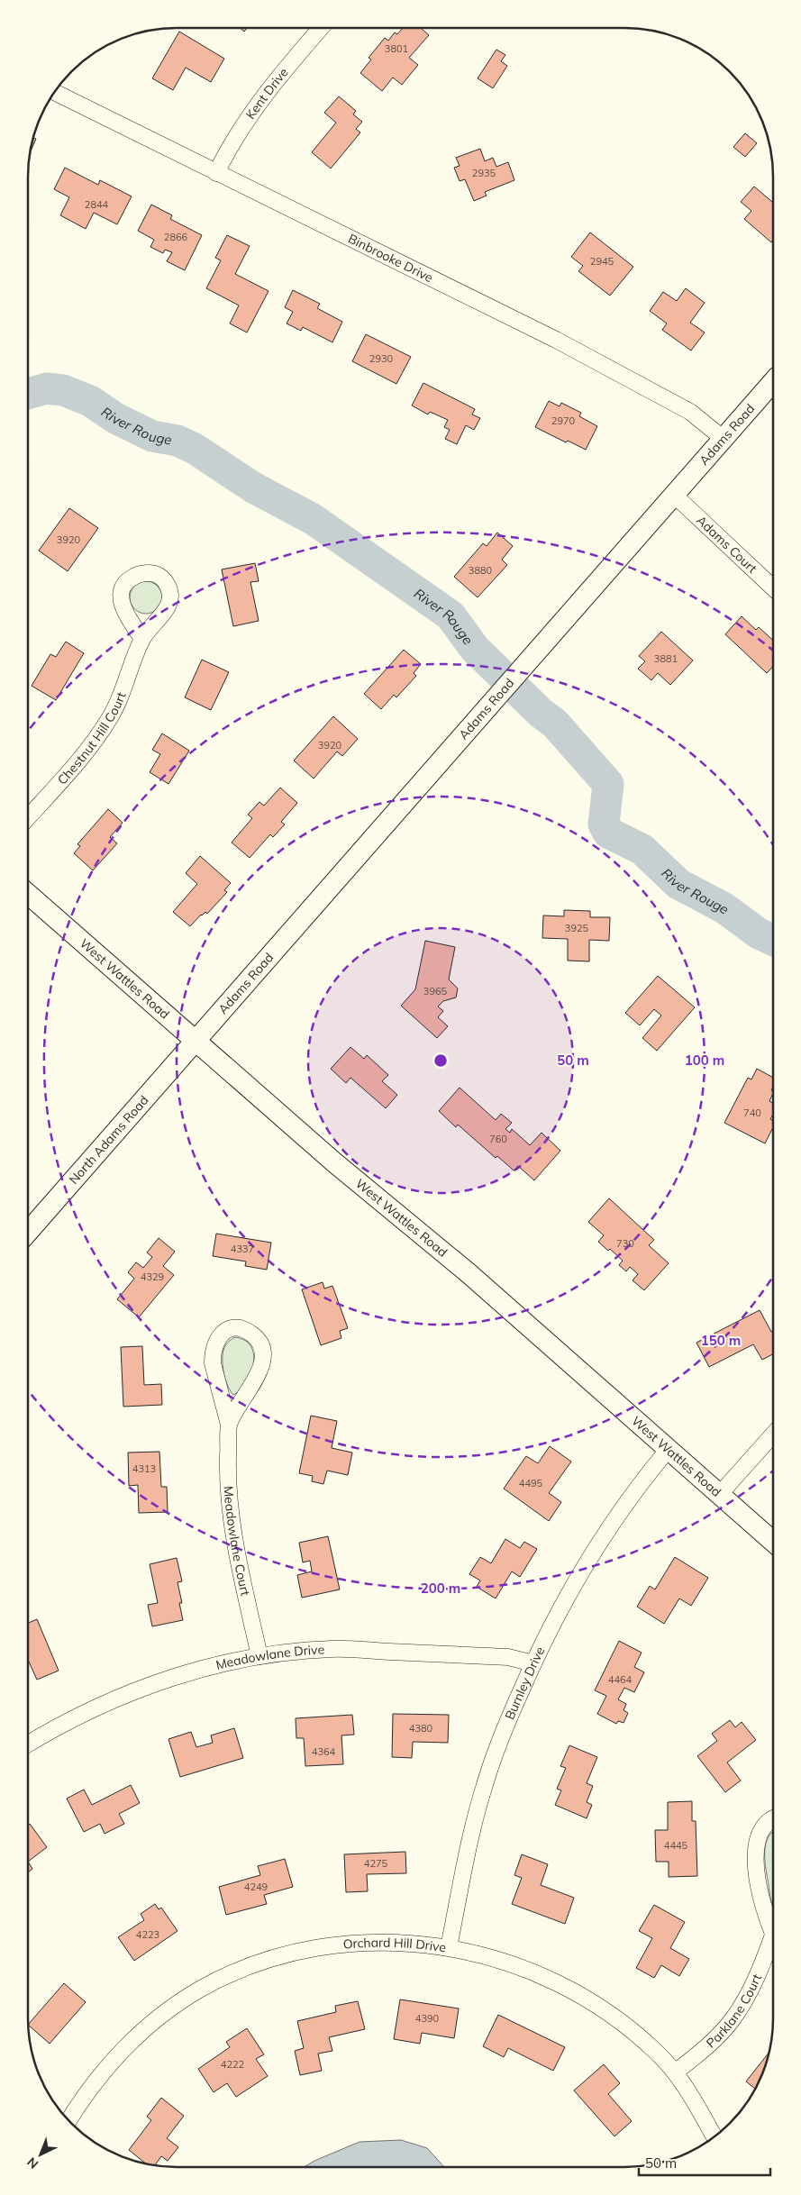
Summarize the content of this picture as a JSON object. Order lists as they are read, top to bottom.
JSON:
{
  "streets": {
    "street": [
      "Kent Drive",
      "Binbrooke Drive",
      "Adams Road",
      "Adams Court",
      "Chestnut Hill Court",
      "West Wattles Road",
      "North Adams Road",
      "Meadowlane Court",
      "Meadowlane Drive",
      "Burnley Drive",
      "Orchard Hill Drive",
      "Parklane Court"
    ]
  },
  "crossings": [
    ["Kent Drive", "Binbrooke Drive"],
    ["Binbrooke Drive", "Adams Road"],
    ["Adams Road", "Adams Court"],
    ["Adams Road", "West Wattles Road"],
    ["Adams Road", "North Adams Road"],
    ["West Wattles Road", "North Adams Road"],
    ["West Wattles Road", "Burnley Drive"],
    ["Meadowlane Court", "Meadowlane Drive"],
    ["Meadowlane Drive", "Burnley Drive"],
    ["Burnley Drive", "Orchard Hill Drive"],
    ["Orchard Hill Drive", "Parklane Court"]
  ],
  "water": ["River Rouge"],
  "house_numbers": [
    "3801",
    "2935",
    "2844",
    "2866",
    "2945",
    "2930",
    "2970",
    "3920",
    "3880",
    "3881",
    "3920",
    "3925",
    "3965",
    "740",
    "760",
    "730",
    "4337",
    "4329",
    "4313",
    "4495",
    "4464",
    "4380",
    "4364",
    "4445",
    "4275",
    "4249",
    "4223",
    "4390",
    "4222"
  ],
  "scale_bar": "50 m",
  "north": "bottom left",
  "rings": [
    "50 m",
    "100 m",
    "150 m",
    "200 m"
  ]
}
